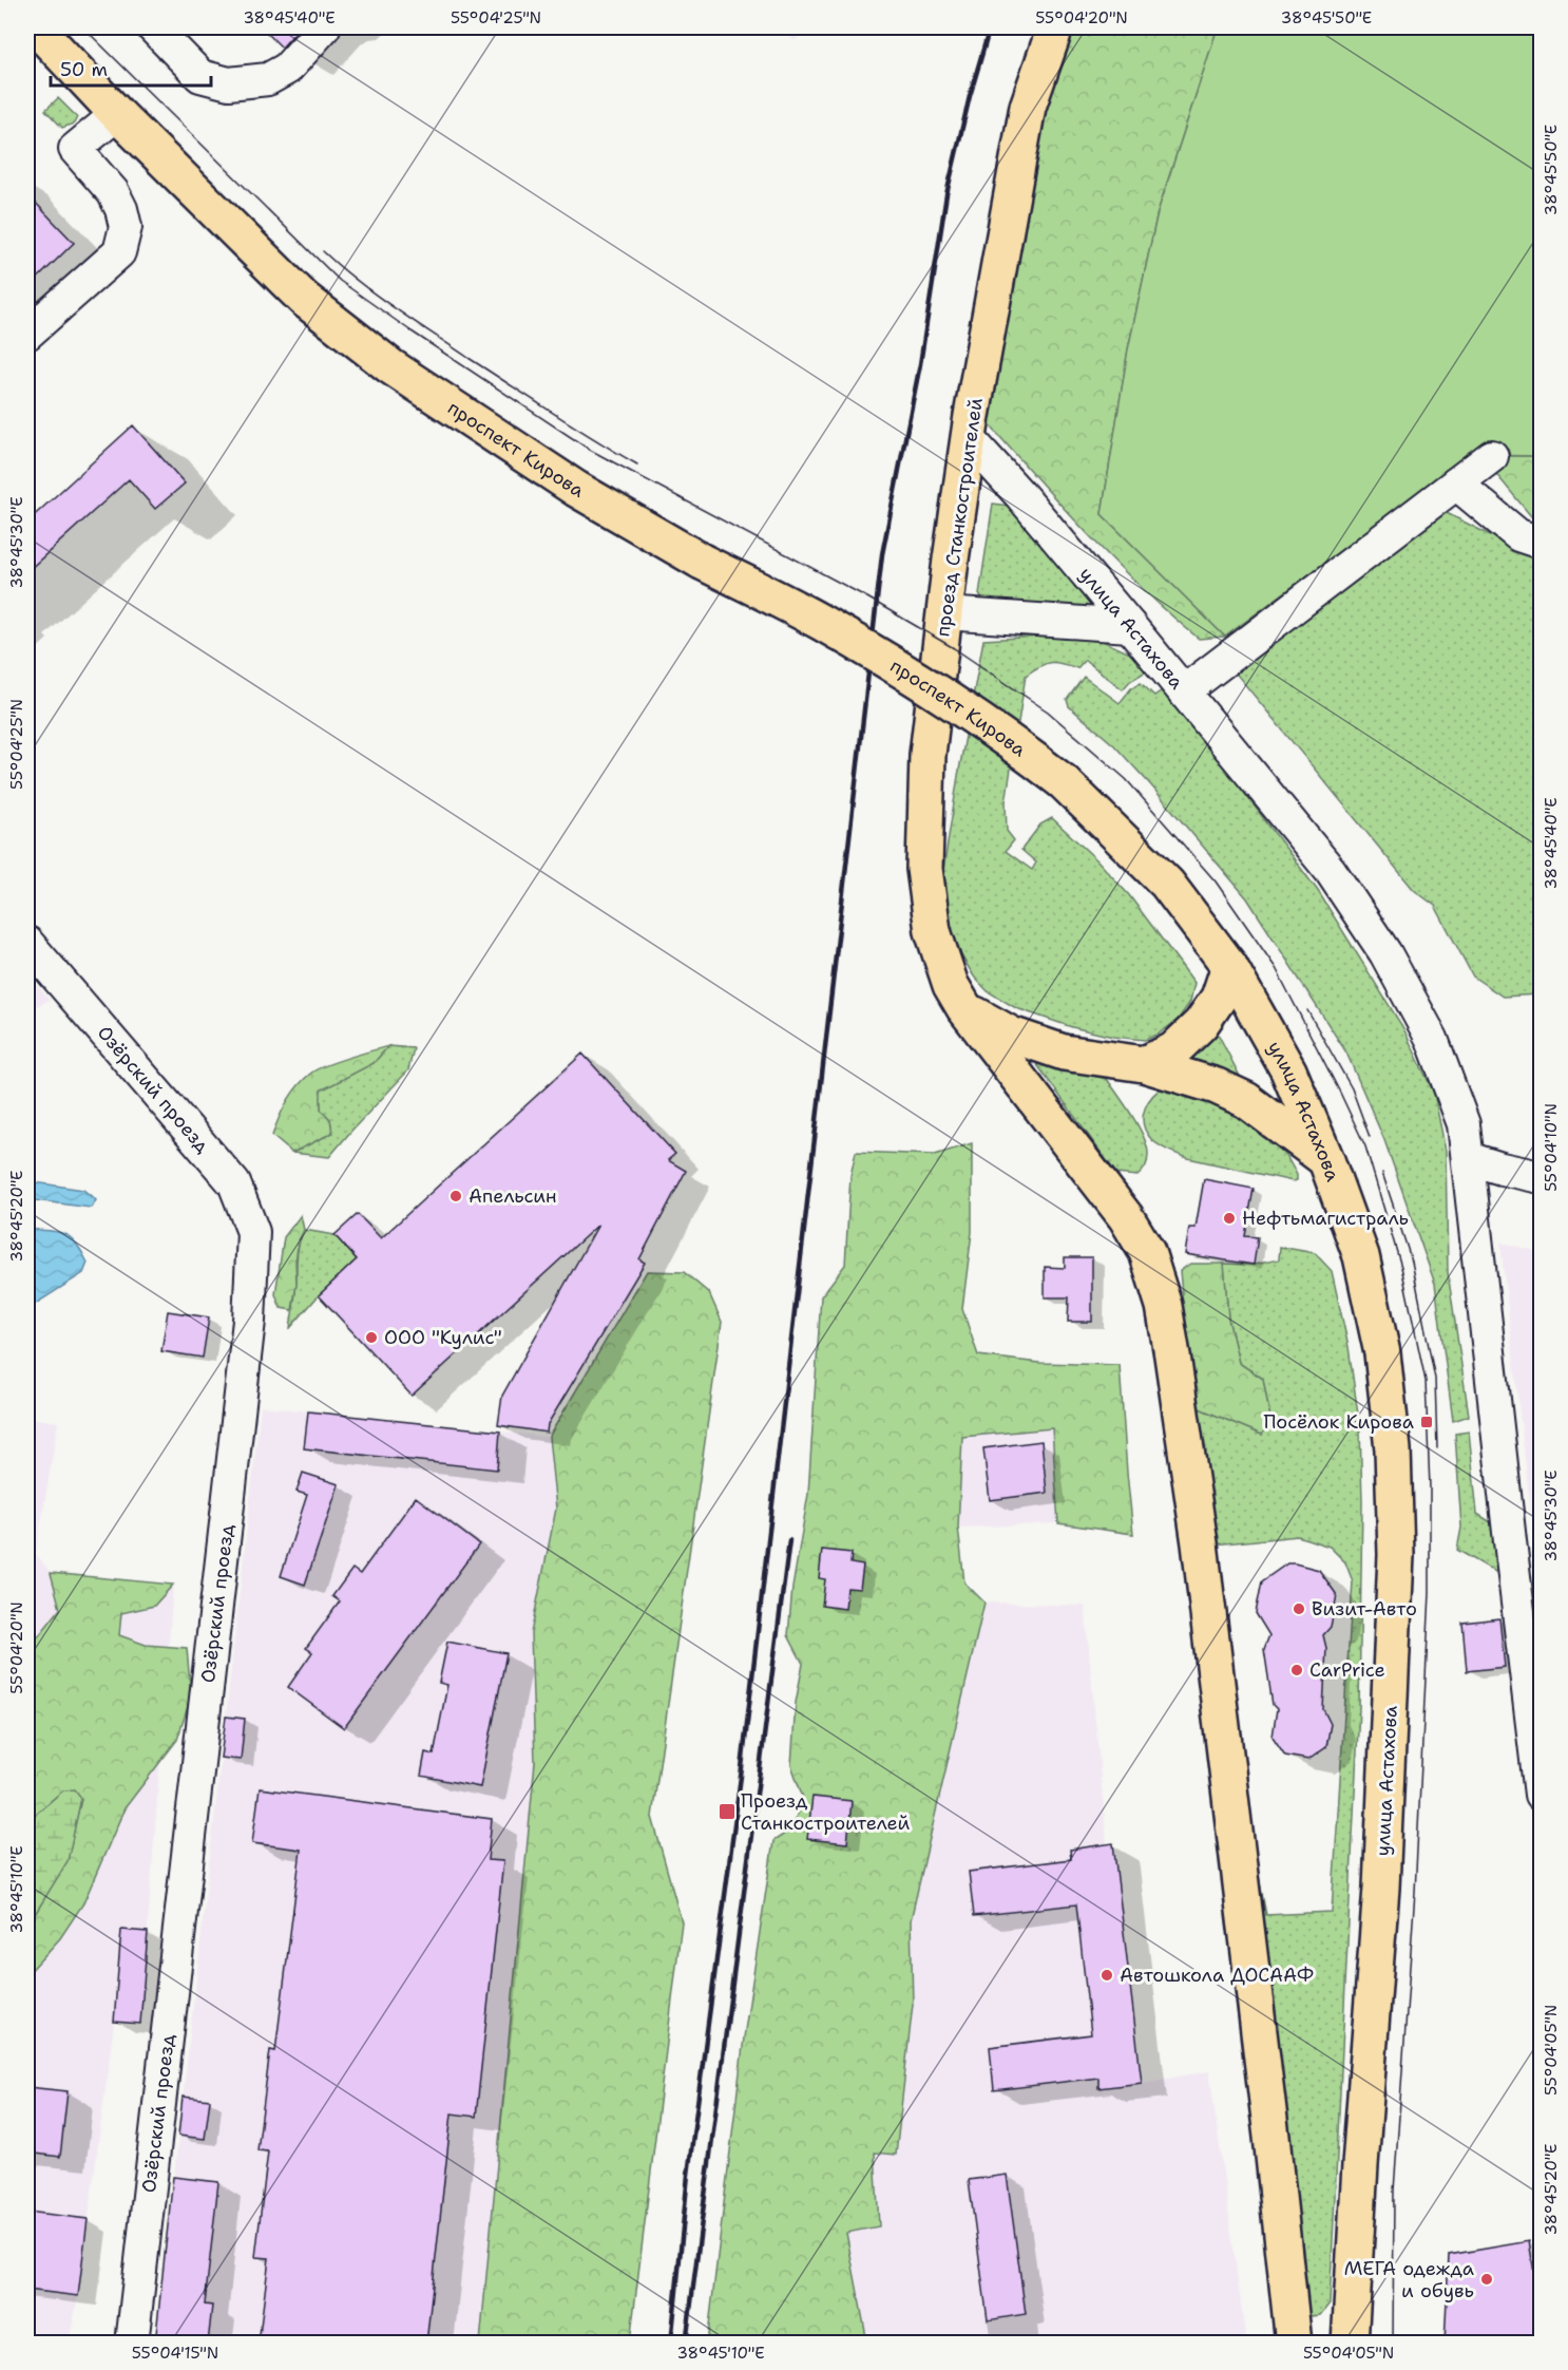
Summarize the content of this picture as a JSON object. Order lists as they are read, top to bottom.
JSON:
{
  "streets": {
    "main road": ["проспект Кирова", "проезд Станкостроителей", "улица Астахова"],
    "street": ["Озёрский проезд"]
  },
  "crossings": [
    ["проспект Кирова", "улица Астахова"],
    ["проезд Станкостроителей", "улица Астахова"]
  ],
  "places": {
    "other": [
      "Апельсин",
      "Нефтьмагистраль",
      "ООО \"Кулис\"",
      "Визит-Авто",
      "CarPrice",
      "Автошкола ДОСААФ",
      "МЕГА одежда и обувь"
    ],
    "transit": ["Посёлок Кирова", "Проезд Станкостроителей"]
  },
  "scale_bar": "50 m",
  "coordinates": [
    "38°45'40\"E",
    "55°04'25\"N",
    "55°04'20\"N",
    "38°45'50\"E",
    "38°45'30\"E",
    "55°04'10\"N",
    "38°45'20\"E",
    "38°45'10\"E",
    "55°04'05\"N",
    "55°04'15\"N"
  ]
}
